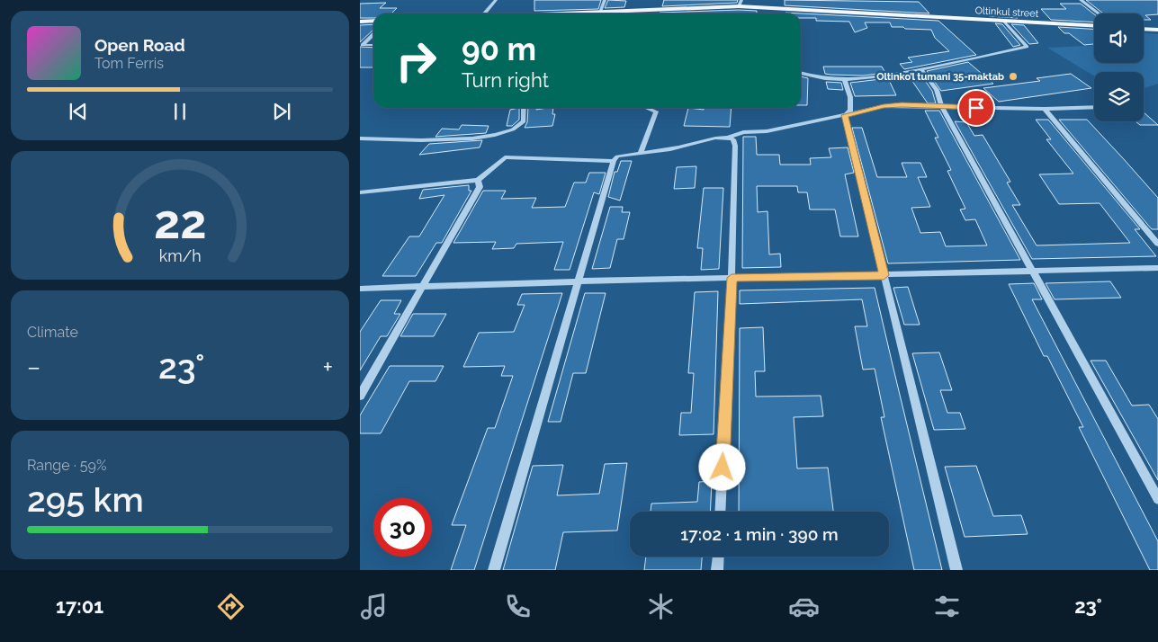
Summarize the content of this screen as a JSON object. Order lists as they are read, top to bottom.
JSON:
{
  "streets": {
    "main road": ["Oltinkul street"]
  },
  "places": ["Oltinko’l tumani 35-maktab"],
  "page": {
    "turn": ["90 m", "Turn right"],
    "song": ["Open Road", "Tom Ferris"],
    "tile": [
      "Climate",
      ["Range · 59%", "295 km"]
    ],
    "heat": ["−", "23°", "+"],
    "limit": "30",
    "trip": "17:02 · 1 min · 390 m",
    "tabs": ["17:01", "23°"],
    "gauge": ["22", "km/h"]
  }
}
